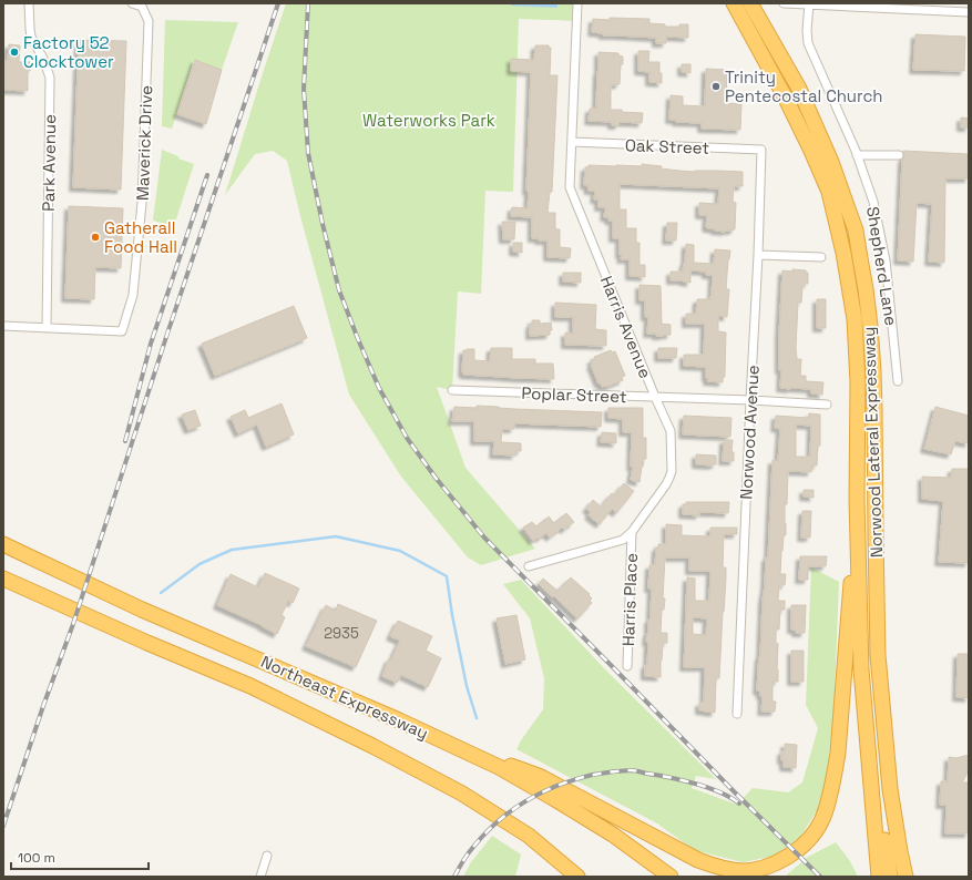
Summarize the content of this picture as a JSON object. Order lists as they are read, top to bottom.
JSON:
{
  "streets": {
    "highway": ["Norwood Lateral Expressway", "Northeast Expressway"],
    "street": [
      "Maverick Drive",
      "Oak Street",
      "Park Avenue",
      "Shepherd Lane",
      "Harris Avenue",
      "Poplar Street",
      "Norwood Avenue",
      "Harris Place"
    ]
  },
  "crossings": [
    ["Maverick Drive", "Park Avenue"],
    ["Oak Street", "Harris Avenue"],
    ["Oak Street", "Norwood Avenue"],
    ["Harris Avenue", "Poplar Street"],
    ["Harris Avenue", "Harris Place"],
    ["Poplar Street", "Norwood Avenue"]
  ],
  "parks": ["Waterworks Park"],
  "places": ["Factory 52 Clocktower", "Trinity Pentecostal Church", "Gatherall Food Hall"],
  "house_numbers": ["2935"],
  "scale_bar": "100 m"
}
